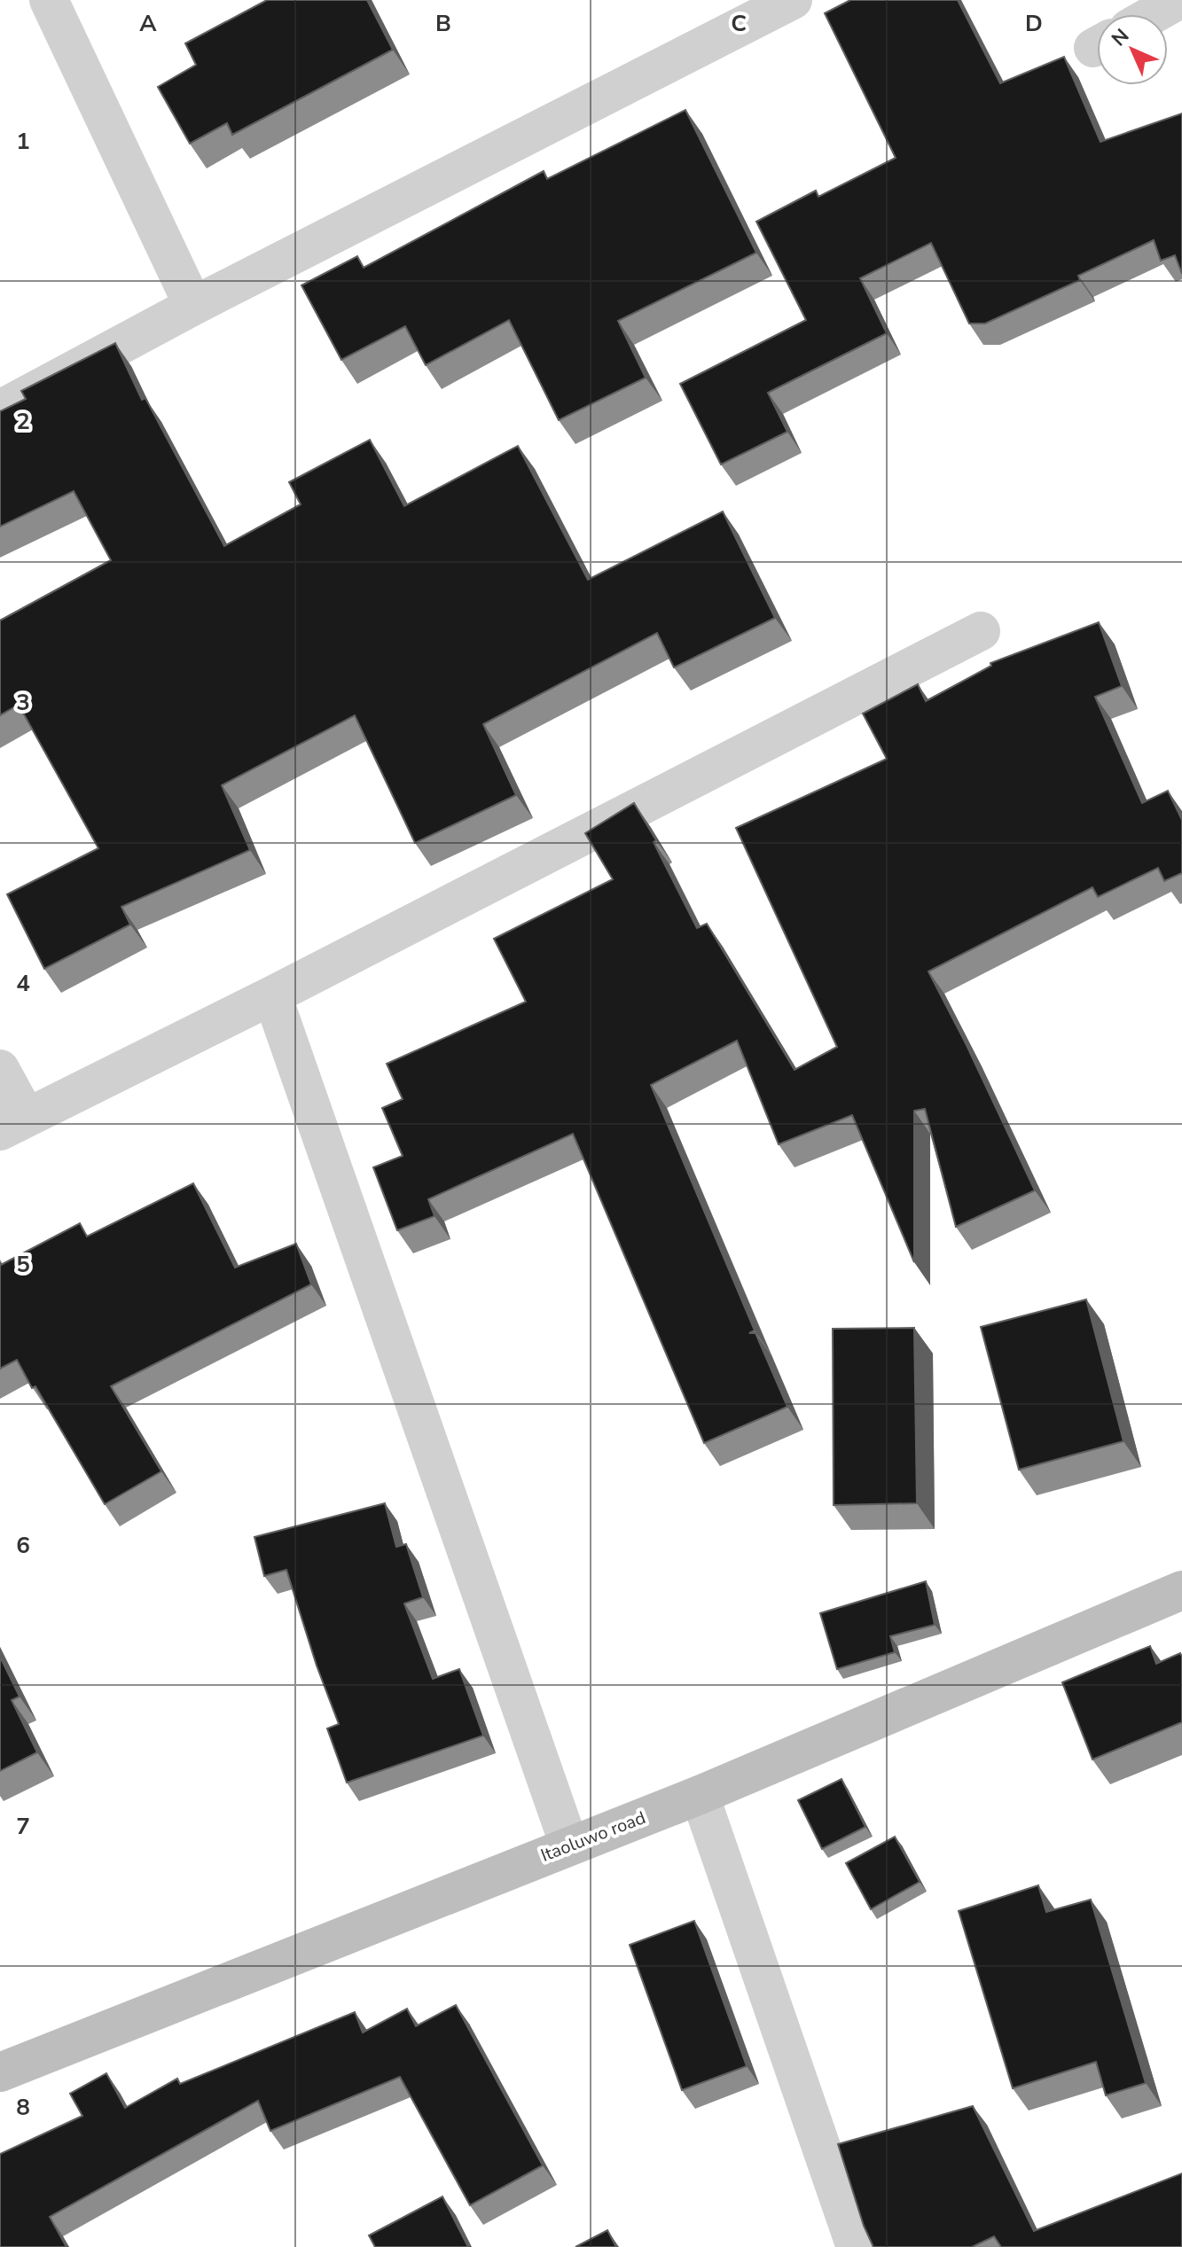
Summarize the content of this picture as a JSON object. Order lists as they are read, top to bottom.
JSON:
{
  "streets": {
    "street": ["Itaoluwo road"]
  },
  "north": "top left",
  "grid": {
    "columns": [
      "A",
      "B",
      "C",
      "D"
    ],
    "rows": [
      "1",
      "2",
      "3",
      "4",
      "5",
      "6",
      "7",
      "8"
    ]
  }
}
